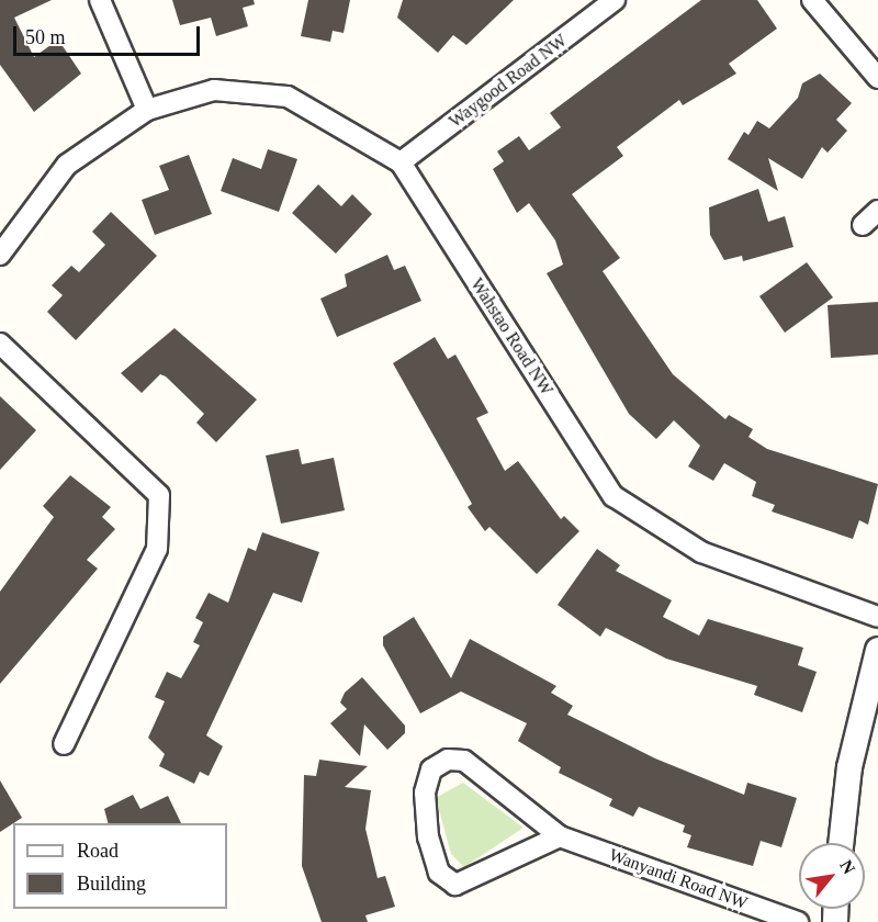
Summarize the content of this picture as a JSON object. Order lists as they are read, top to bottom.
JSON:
{
  "streets": {
    "street": ["Waygood Road NW", "Wahstao Road NW", "Wanyandi Road NW"]
  },
  "crossings": [
    ["Waygood Road NW", "Wahstao Road NW"]
  ],
  "legend": ["Road", "Building"],
  "scale_bar": "50 m",
  "north": "top right"
}
